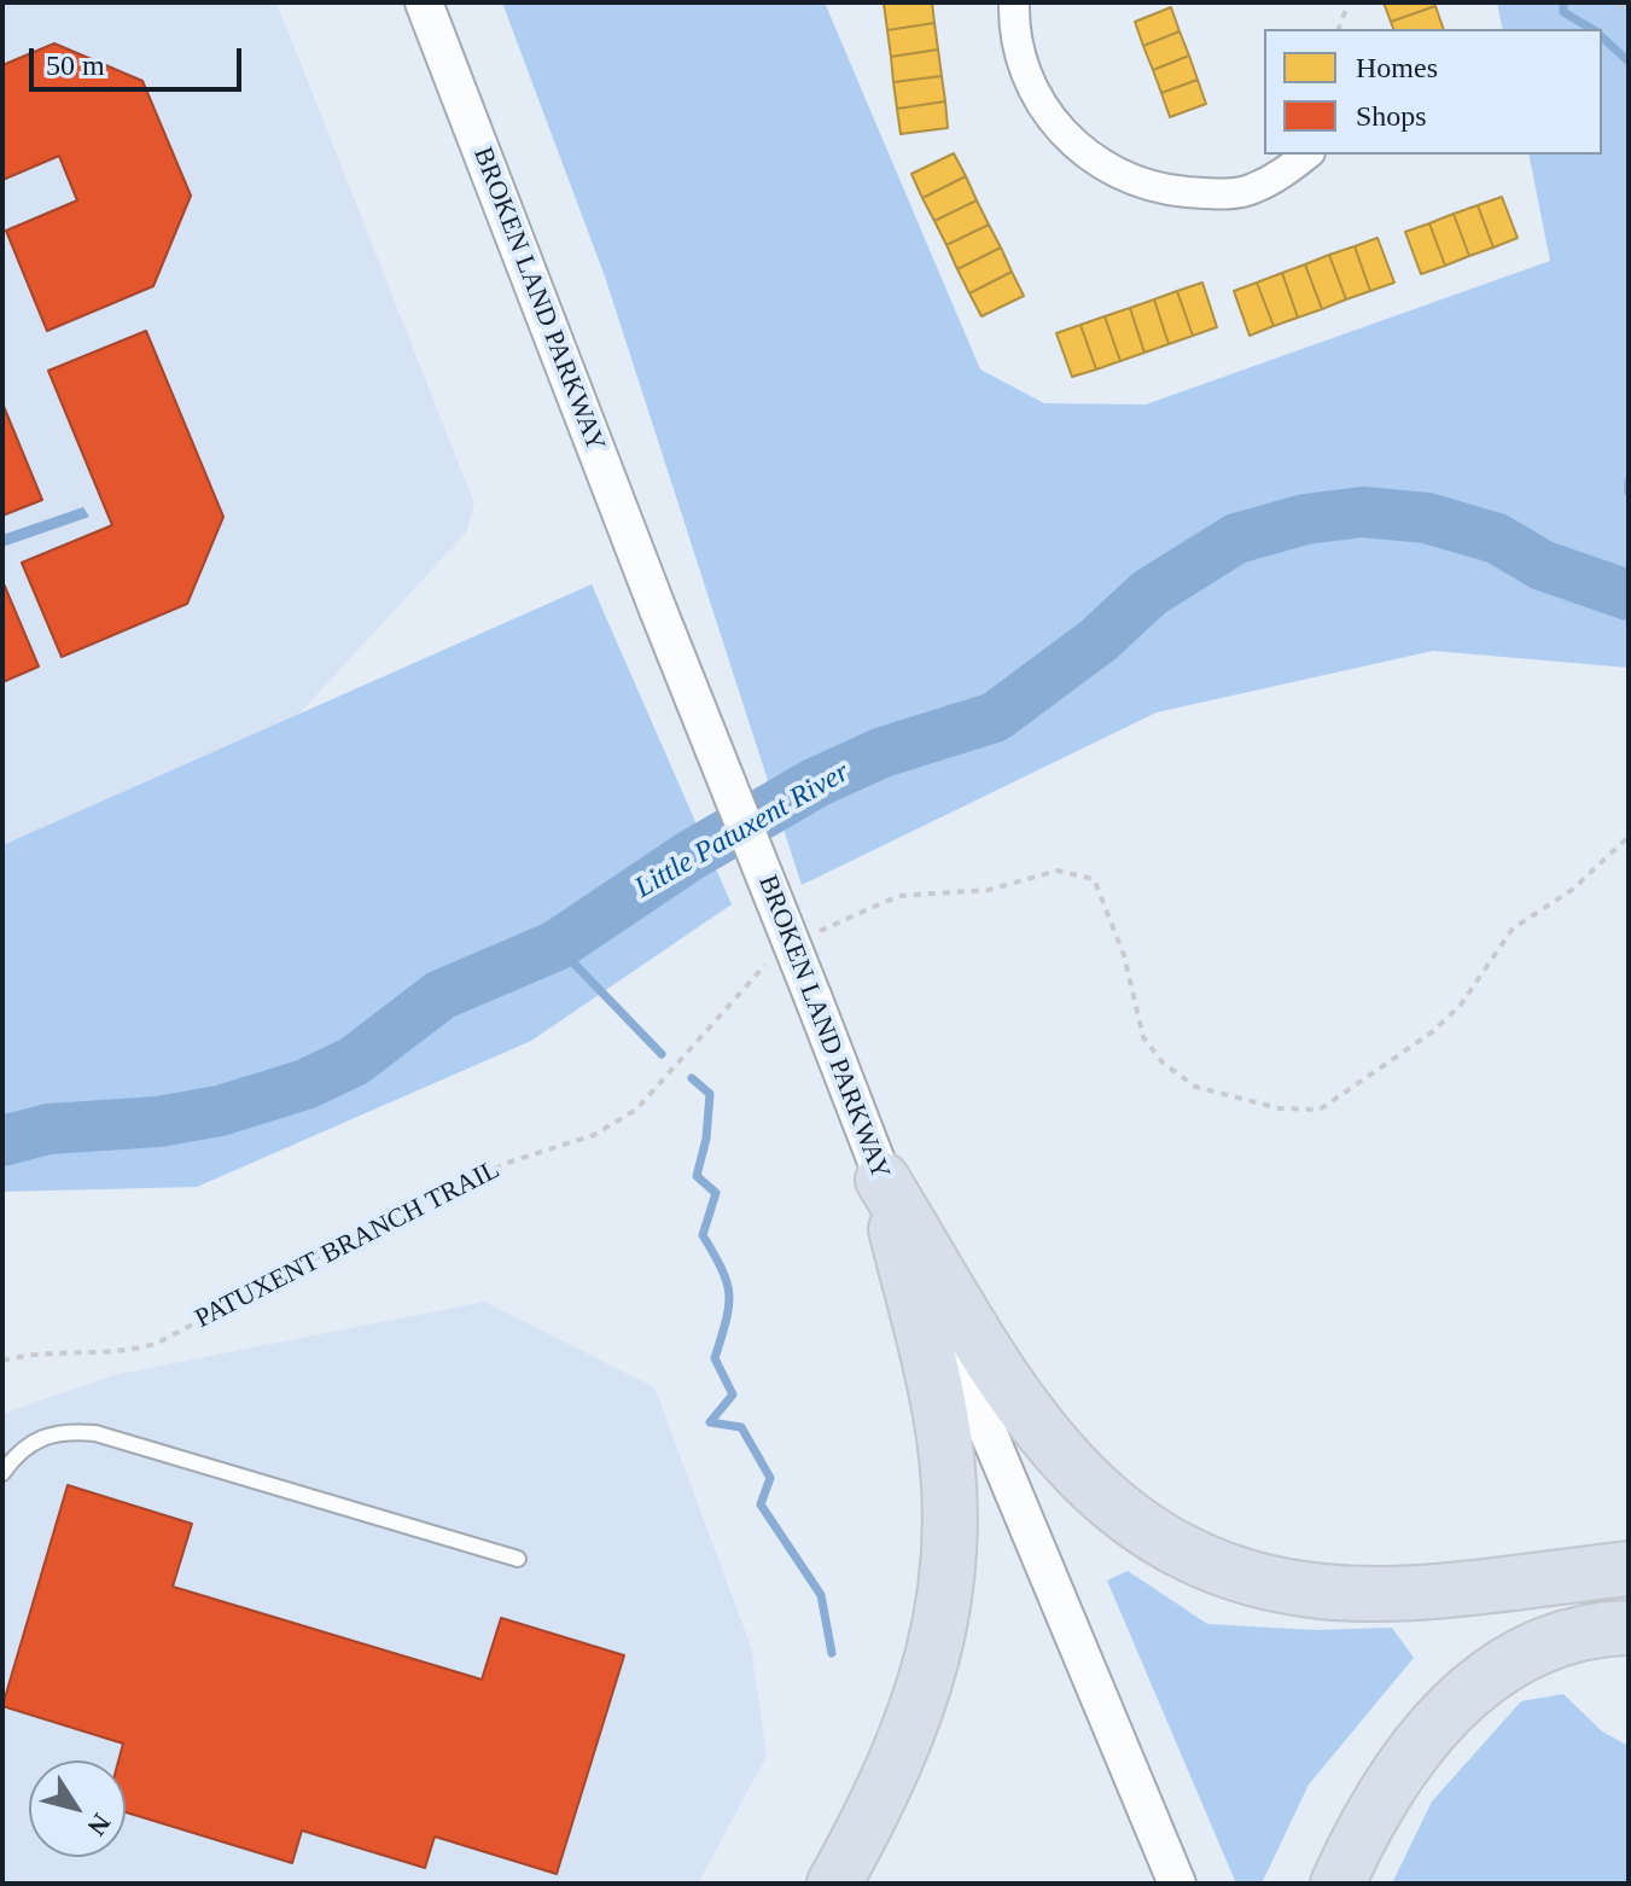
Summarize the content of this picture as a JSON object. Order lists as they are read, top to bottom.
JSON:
{
  "streets": {
    "street": ["BROKEN LAND PARKWAY"],
    "path": ["PATUXENT BRANCH TRAIL"]
  },
  "water": ["Little Patuxent River"],
  "legend": ["Homes", "Shops"],
  "scale_bar": "50 m",
  "north": "bottom right"
}
